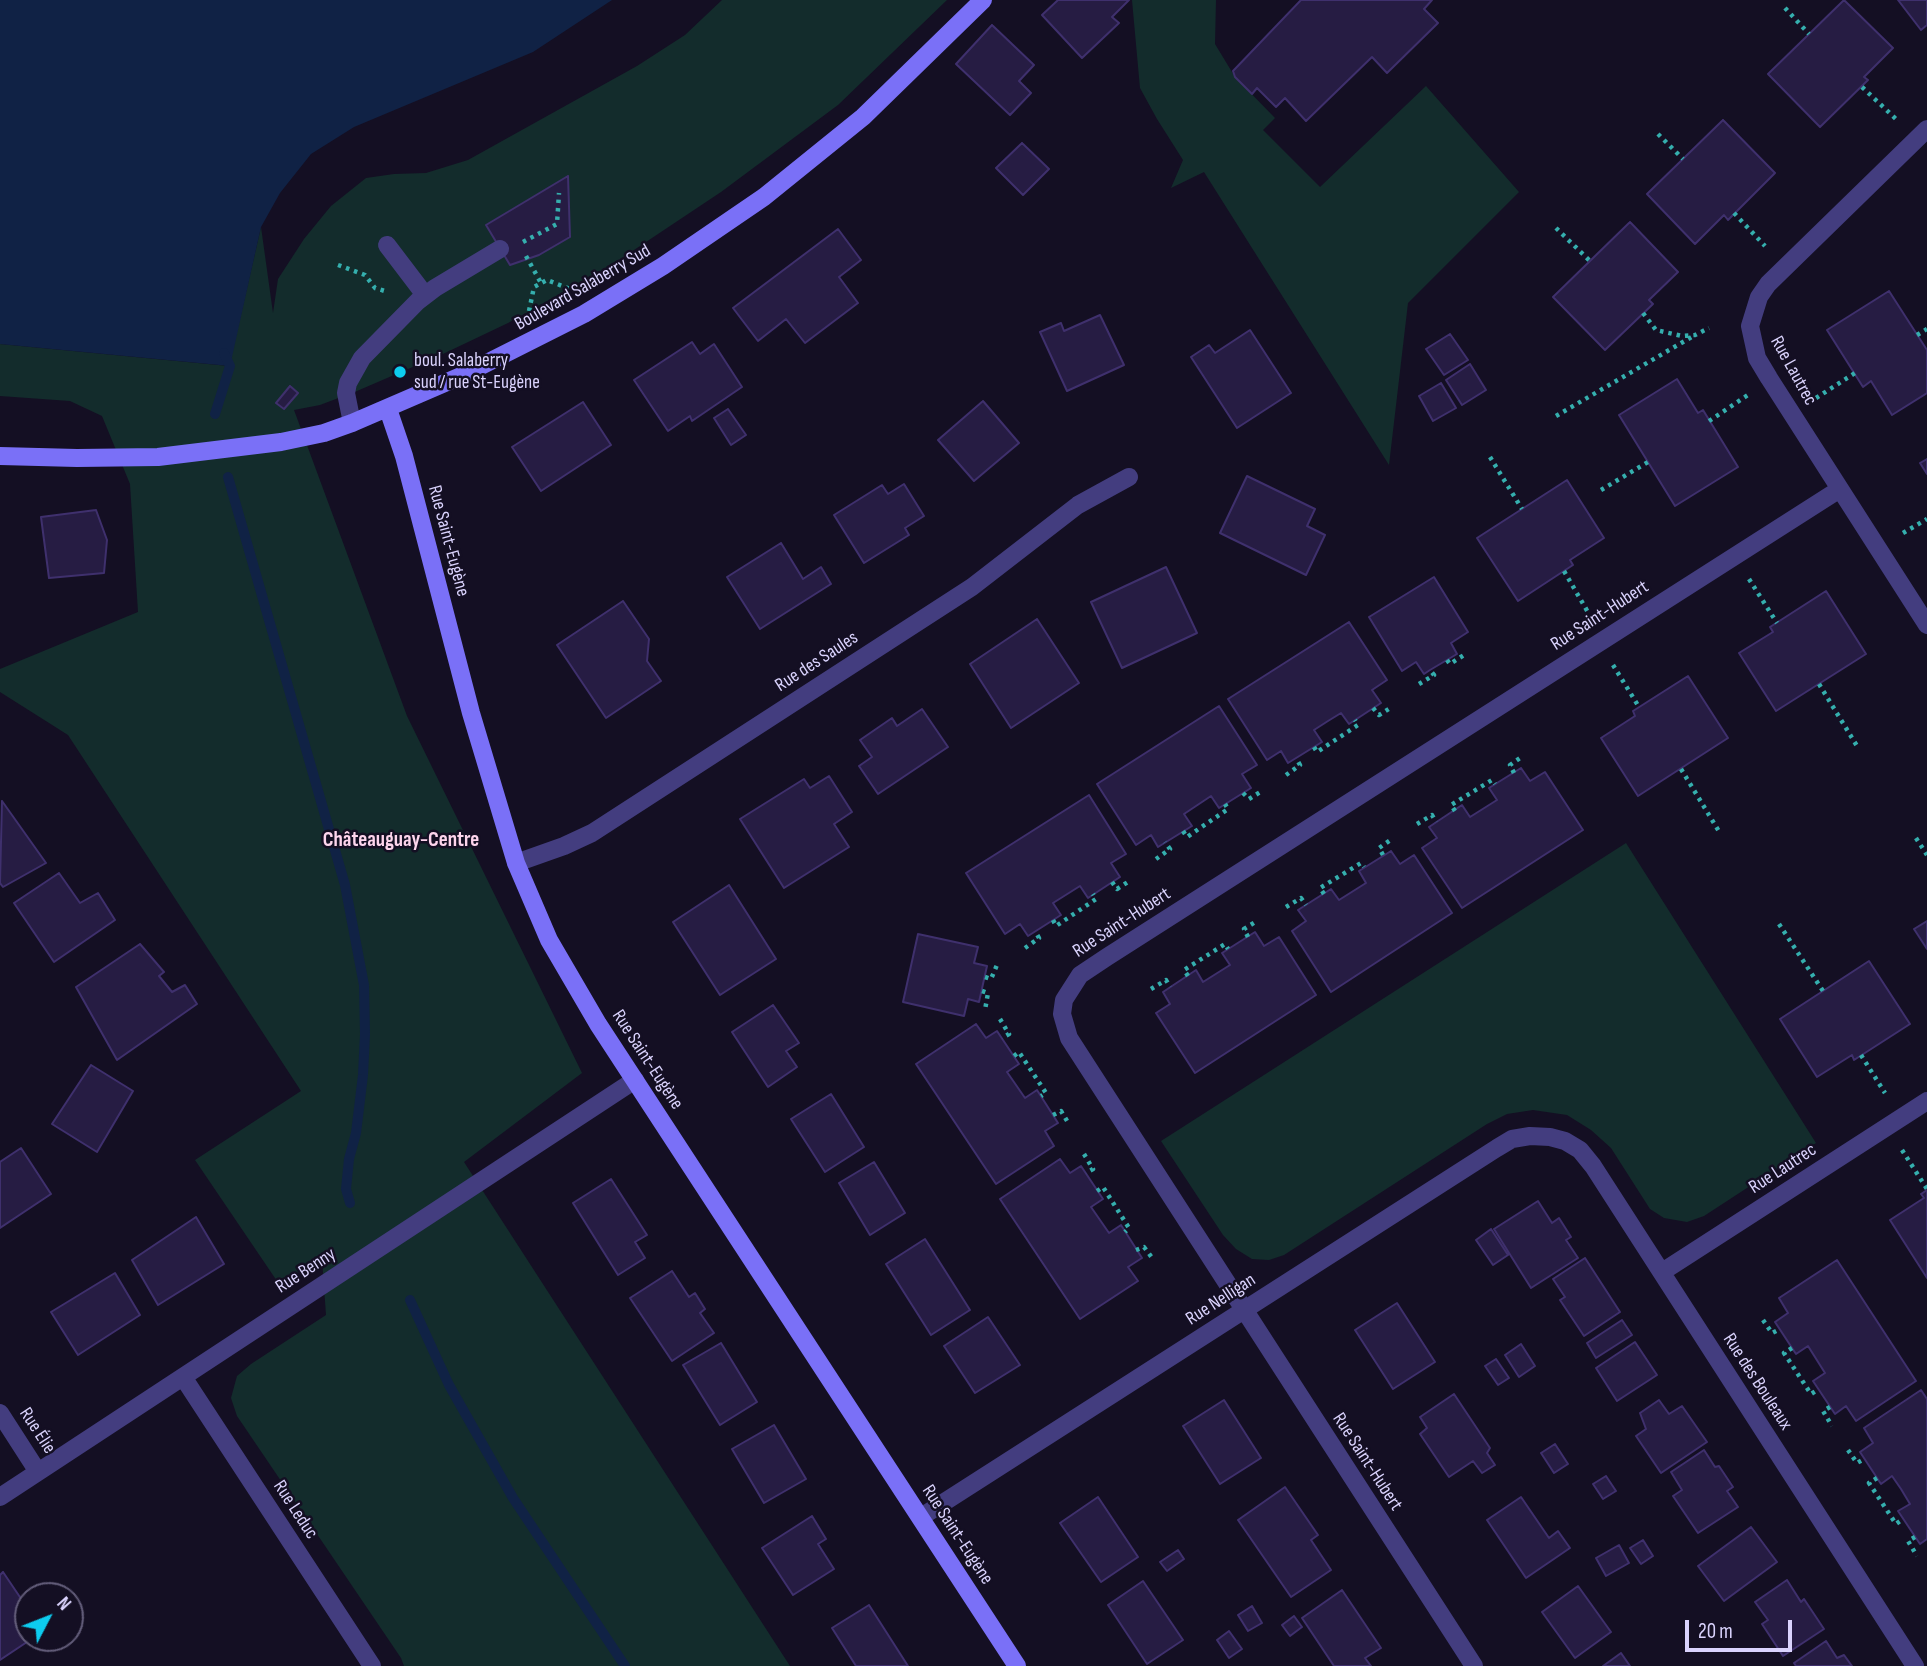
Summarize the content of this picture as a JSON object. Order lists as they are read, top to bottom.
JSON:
{
  "streets": {
    "street": [
      "Boulevard Salaberry Sud",
      "Rue Lautrec",
      "Rue Saint-Eugène",
      "Rue Saint-Hubert",
      "Rue des Saules",
      "Rue Benny",
      "Rue Nelligan",
      "Rue des Bouleaux",
      "Rue Élie",
      "Rue Leduc"
    ]
  },
  "crossings": [
    ["Boulevard Salaberry Sud", "Rue Saint-Eugène"],
    ["Rue Lautrec", "Rue Saint-Hubert"],
    ["Rue Lautrec", "Rue des Bouleaux"],
    ["Rue Saint-Eugène", "Rue des Saules"],
    ["Rue Saint-Eugène", "Rue Benny"],
    ["Rue Saint-Eugène", "Rue Nelligan"],
    ["Rue Saint-Hubert", "Rue Nelligan"],
    ["Rue Benny", "Rue Élie"],
    ["Rue Benny", "Rue Leduc"],
    ["Rue Nelligan", "Rue des Bouleaux"]
  ],
  "districts": ["Châteauguay-Centre"],
  "places": ["boul. Salaberry sud / rue St-Eugène"],
  "scale_bar": "20 m",
  "north": "top right"
}
